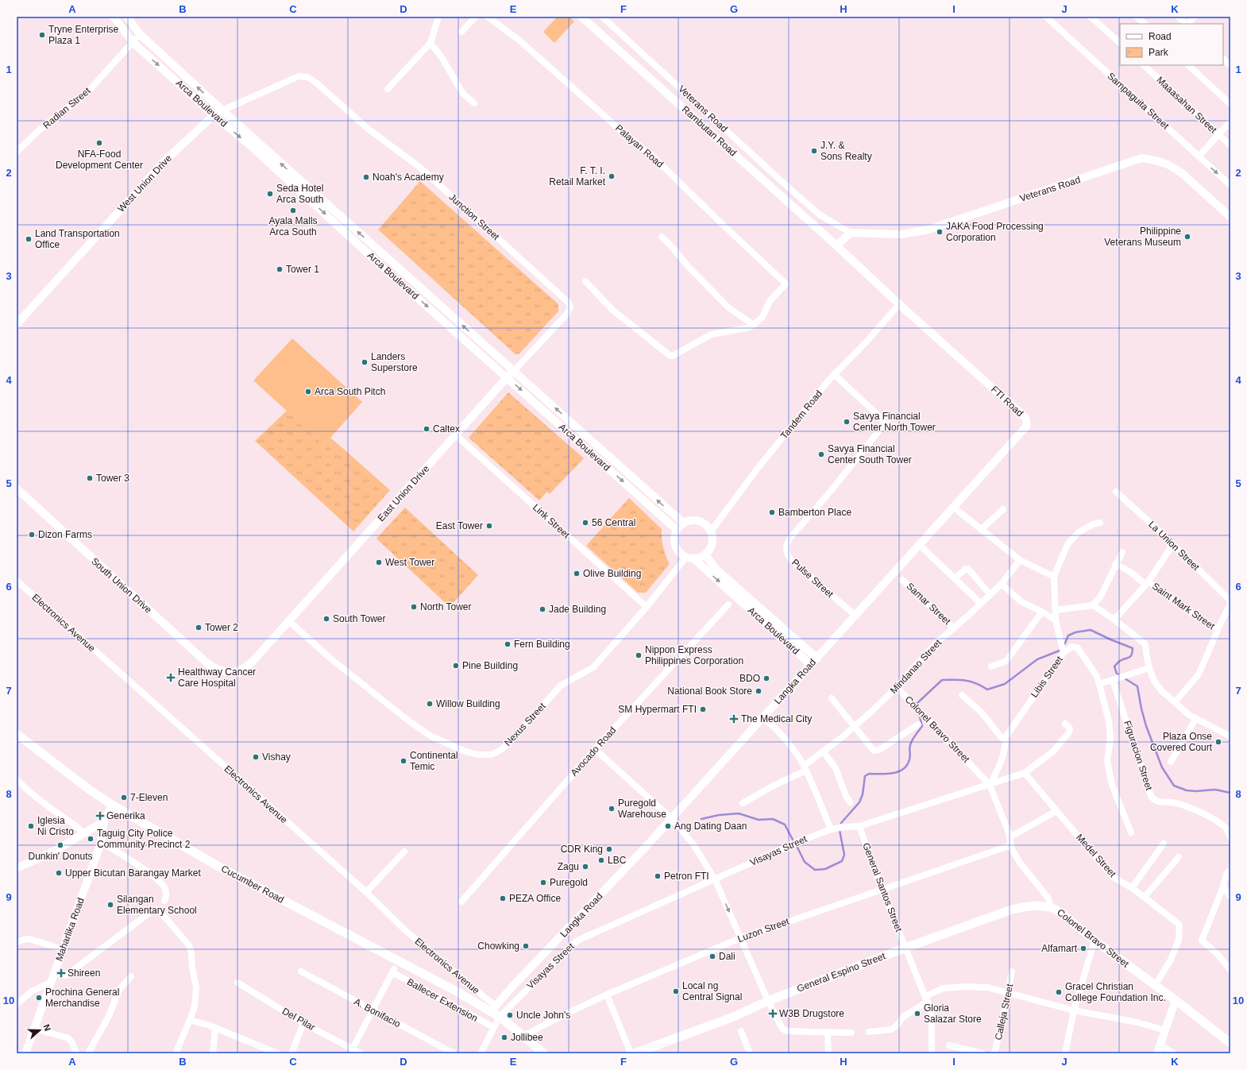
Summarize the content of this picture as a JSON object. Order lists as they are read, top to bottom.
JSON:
{
  "streets": {
    "main road": ["Colonel Bravo Street", "Cucumber Road", "General Espino Street"],
    "street": [
      "Sampaguita Street",
      "Arca Boulevard",
      "Maaasahan Street",
      "Radian Street",
      "Veterans Road",
      "Rambutan Road",
      "Palayan Road",
      "West Union Drive",
      "Junction Street",
      "FTI Road",
      "Tandem Road",
      "East Union Drive",
      "Link Street",
      "La Union Street",
      "Pulse Street",
      "South Union Drive",
      "Samar Street",
      "Saint Mark Street",
      "Electronics Avenue",
      "Mindanao Street",
      "Libis Street",
      "Langka Road",
      "Nexus Street",
      "Avocado Road",
      "Figuracion Street",
      "Visayas Street",
      "Medel Street",
      "General Santos Street",
      "Maharlika Road",
      "Luzon Street",
      "Ballecer Extension",
      "Calleja Street",
      "A. Bonifacio",
      "Del Pilar"
    ]
  },
  "crossings": [
    ["Arca Boulevard", "Radian Street"],
    ["Arca Boulevard", "West Union Drive"],
    ["Arca Boulevard", "Tandem Road"],
    ["Arca Boulevard", "East Union Drive"],
    ["Arca Boulevard", "Langka Road"],
    ["Arca Boulevard", "Nexus Street"],
    ["Rambutan Road", "FTI Road"],
    ["West Union Drive", "Junction Street"],
    ["Junction Street", "East Union Drive"],
    ["FTI Road", "Tandem Road"],
    ["FTI Road", "Pulse Street"],
    ["FTI Road", "Langka Road"],
    ["Tandem Road", "Nexus Street"],
    ["East Union Drive", "Link Street"],
    ["East Union Drive", "South Union Drive"],
    ["East Union Drive", "Nexus Street"],
    ["Link Street", "Nexus Street"],
    ["Pulse Street", "Langka Road"],
    ["Samar Street", "Mindanao Street"],
    ["Electronics Avenue", "Langka Road"],
    ["Electronics Avenue", "Cucumber Road"],
    ["Mindanao Street", "Colonel Bravo Street"],
    ["Libis Street", "Colonel Bravo Street"],
    ["Libis Street", "Visayas Street"],
    ["Langka Road", "Cucumber Road"],
    ["Colonel Bravo Street", "Visayas Street"],
    ["Colonel Bravo Street", "Medel Street"],
    ["Colonel Bravo Street", "Luzon Street"],
    ["Colonel Bravo Street", "General Espino Street"],
    ["Visayas Street", "Medel Street"],
    ["Visayas Street", "Cucumber Road"],
    ["Visayas Street", "General Santos Street"],
    ["Visayas Street", "Ballecer Extension"],
    ["Cucumber Road", "Maharlika Road"],
    ["Cucumber Road", "Luzon Street"],
    ["General Santos Street", "Luzon Street"],
    ["General Santos Street", "General Espino Street"],
    ["Ballecer Extension", "A. Bonifacio"]
  ],
  "places": {
    "other": [
      "Tryne Enterprise Plaza 1",
      "NFA-Food Development Center",
      "J.Y. & Sons Realty",
      "F. T. I. Retail Market",
      "Noah's Academy",
      "Seda Hotel Arca South",
      "Ayala Malls Arca South",
      "JAKA Food Processing Corporation",
      "Philippine Veterans Museum",
      "Land Transportation Office",
      "Tower 1",
      "Landers Superstore",
      "Arca South Pitch",
      "Savya Financial Center North Tower",
      "Caltex",
      "Savya Financial Center South Tower",
      "Tower 3",
      "Bamberton Place",
      "56 Central",
      "East Tower",
      "Dizon Farms",
      "West Tower",
      "Olive Building",
      "North Tower",
      "Jade Building",
      "South Tower",
      "Tower 2",
      "Fern Building",
      "Nippon Express Philippines Corporation",
      "Pine Building",
      "BDO",
      "National Book Store",
      "Willow Building",
      "SM Hypermart FTI",
      "Plaza Onse Covered Court",
      "Vishay",
      "Continental Temic",
      "7-Eleven",
      "Puregold Warehouse",
      "Iglesia Ni Cristo",
      "Ang Dating Daan",
      "Taguig City Police Community Precinct 2",
      "Dunkin' Donuts",
      "CDR King",
      "LBC",
      "Zagu",
      "Upper Bicutan Barangay Market",
      "Petron FTI",
      "Puregold",
      "PEZA Office",
      "Silangan Elementary School",
      "Chowking",
      "Alfamart",
      "Dali",
      "Local ng Central Signal",
      "Gracel Christian College Foundation Inc.",
      "Prochina General Merchandise",
      "Gloria Salazar Store",
      "Uncle John's",
      "Jollibee"
    ],
    "health": [
      "Healthway Cancer Care Hospital",
      "The Medical City",
      "Generika",
      "Shireen",
      "W3B Drugstore"
    ]
  },
  "legend": ["Road", "Park"],
  "north": "right",
  "grid": {
    "columns": [
      "A",
      "B",
      "C",
      "D",
      "E",
      "F",
      "G",
      "H",
      "I",
      "J",
      "K"
    ],
    "rows": [
      "1",
      "2",
      "3",
      "4",
      "5",
      "6",
      "7",
      "8",
      "9",
      "10"
    ]
  }
}
